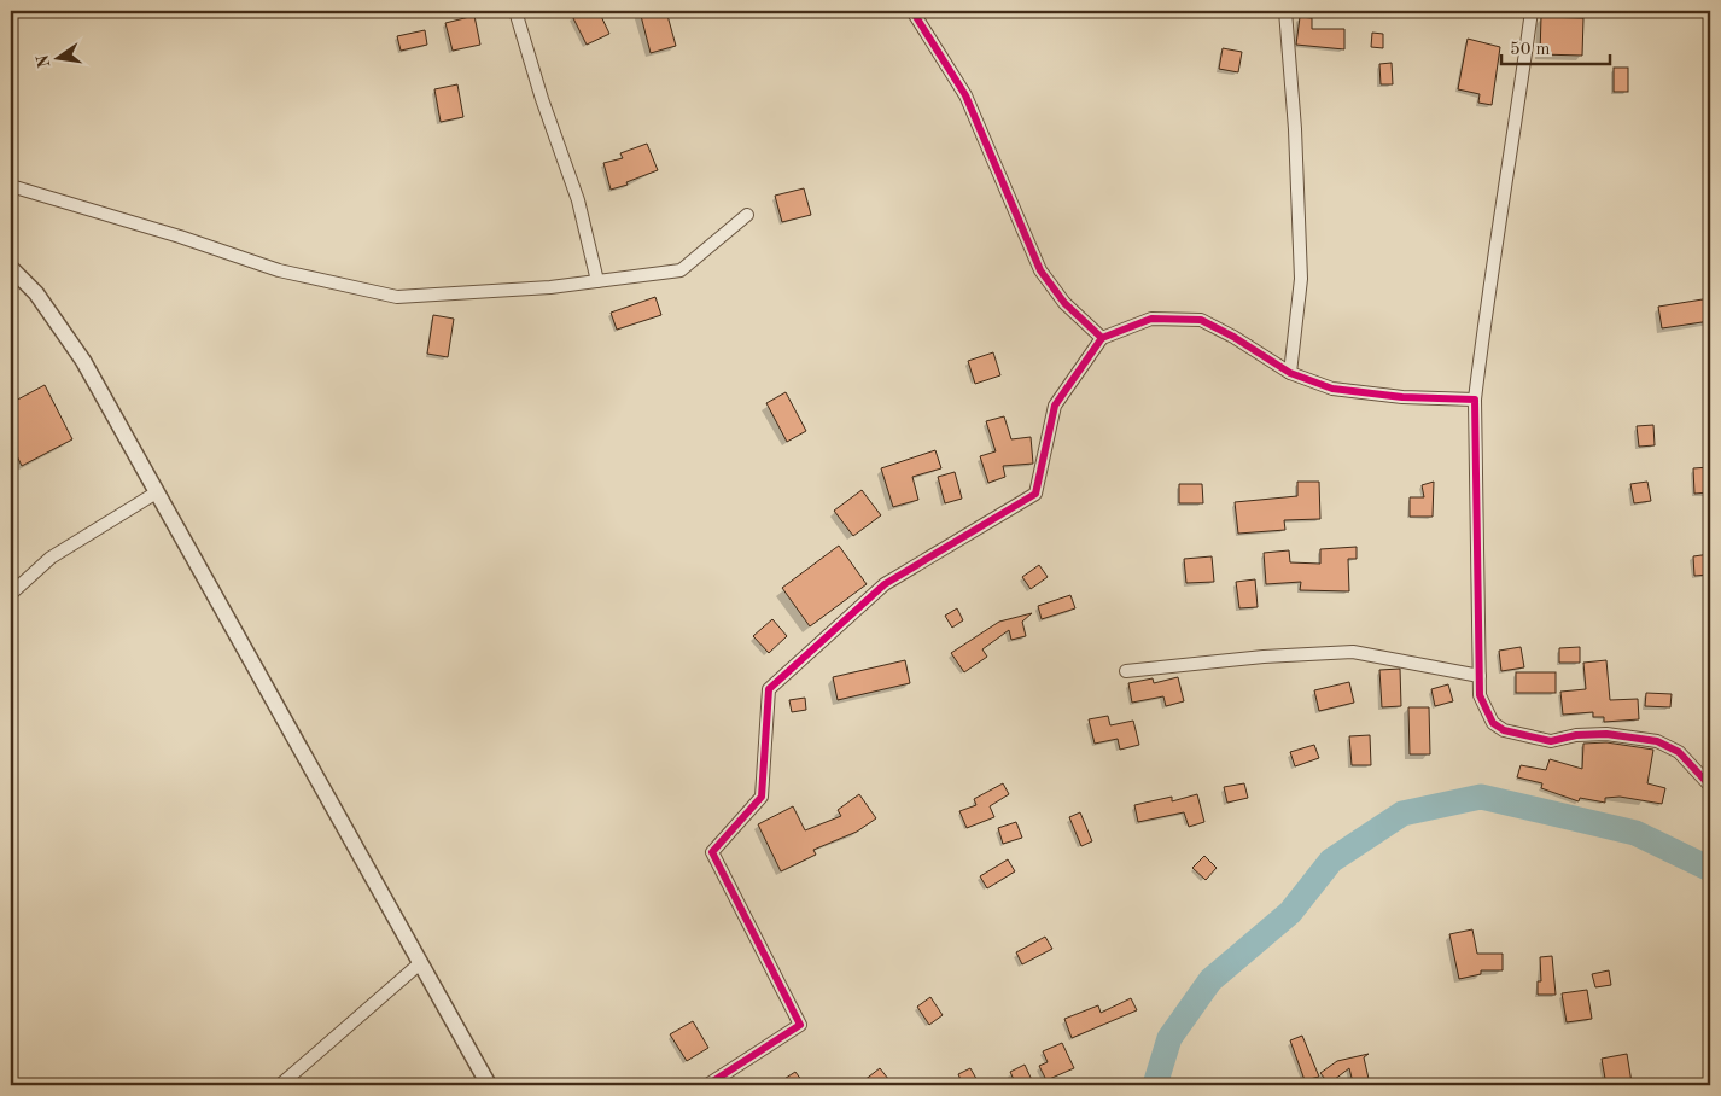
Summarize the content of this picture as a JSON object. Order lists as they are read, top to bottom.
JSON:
{
  "scale_bar": "50 m",
  "north": "left"
}
